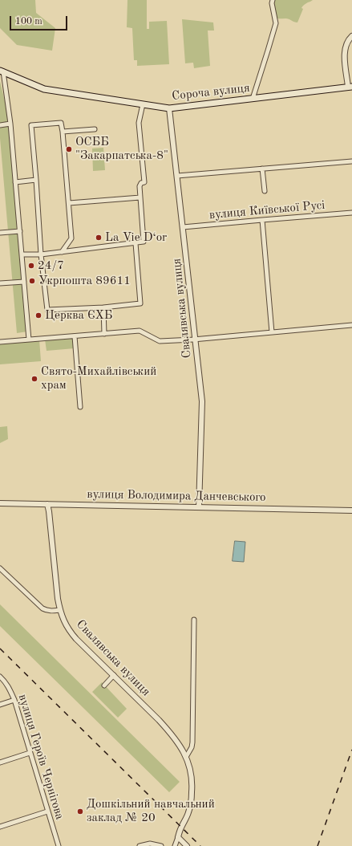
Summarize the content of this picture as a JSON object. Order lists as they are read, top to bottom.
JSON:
{
  "streets": {
    "main road": ["Сороча вулиця"],
    "street": [
      "вулиця Київської Русі",
      "Свалявська вулиця",
      "вулиця Володимира Данчевського",
      "вулиця Героїв Чернігова"
    ]
  },
  "crossings": [
    ["Сороча вулиця", "Свалявська вулиця"],
    ["вулиця Київської Русі", "Свалявська вулиця"],
    ["Свалявська вулиця", "вулиця Володимира Данчевського"]
  ],
  "places": [
    "ОСББ \"Закарпатська-8\"",
    "La Vie D‘or",
    "24/7",
    "Укрпошта 89611",
    "Церква ЄХБ",
    "Свято-Михайлівський храм",
    "Дошкільний навчальний заклад № 20"
  ],
  "scale_bar": "100 m"
}
